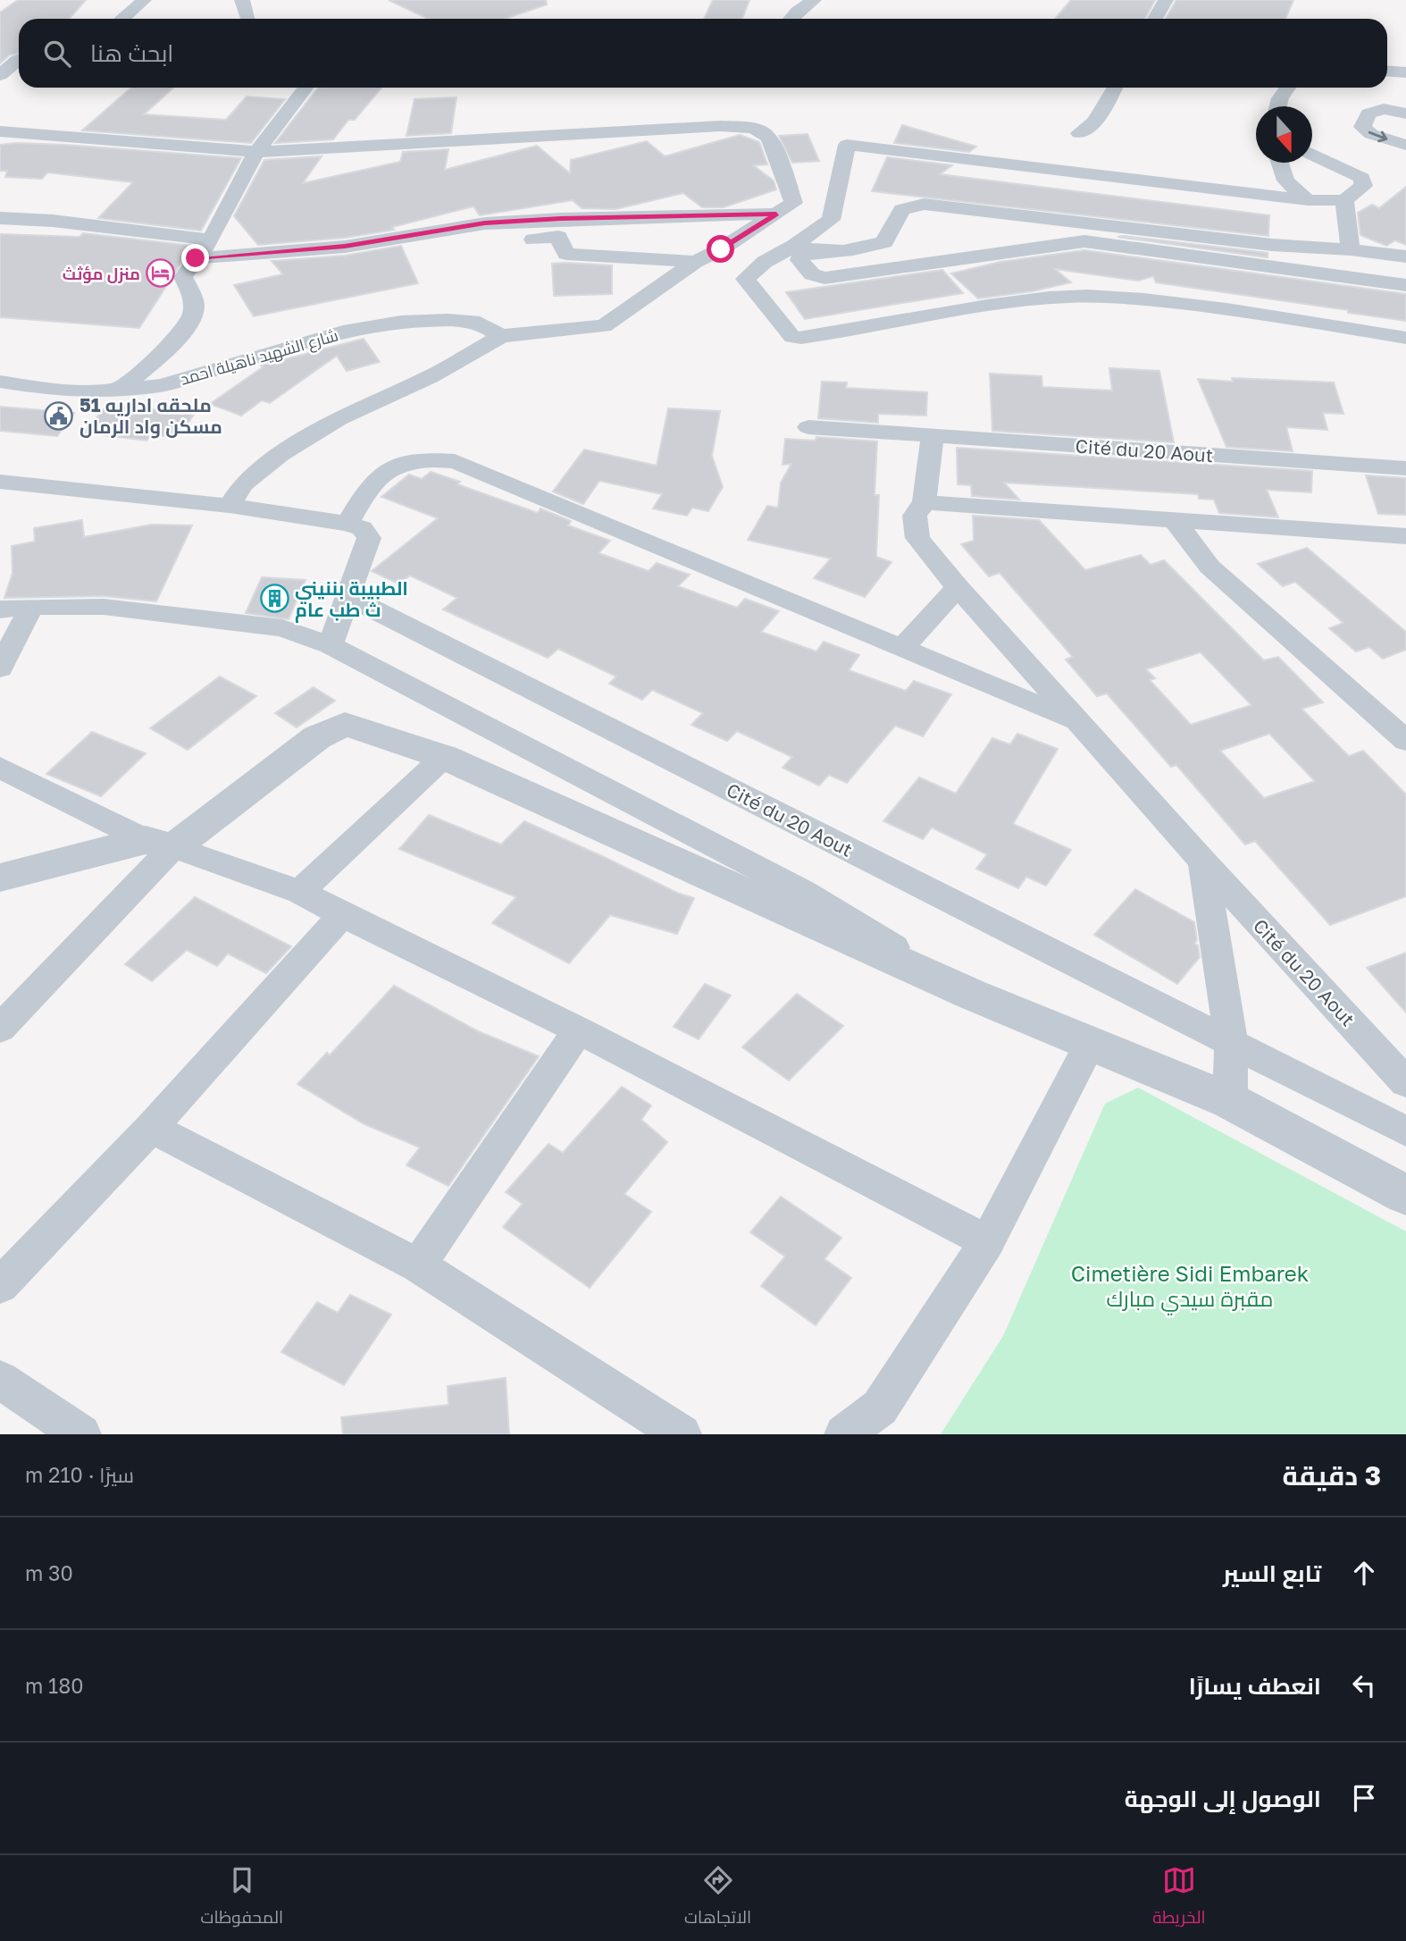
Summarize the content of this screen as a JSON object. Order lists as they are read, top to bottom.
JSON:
{
  "streets": {
    "street": ["شارع الشهيد ناهيلة احمد", "Cité du 20 Aout"]
  },
  "parks": ["Cimetière Sidi Embarek مقبرة سيدي مبارك"],
  "places": {
    "hotel": ["منزل مؤثث"],
    "public building": ["ملحقه اداريه 51 مسكن واد الرمان"],
    "building": ["الطبيبة بننيني ث طب عام"]
  },
  "north": "bottom",
  "page": {
    "search": "ابحث هنا",
    "heading": ["3 دقيقة", "سيرًا · 210 m"],
    "list": [
      ["تابع السير", "30 m"],
      ["انعطف يسارًا", "180 m"],
      "الوصول إلى الوجهة"
    ],
    "nav": ["الخريطة", "الاتجاهات", "المحفوظات"]
  }
}
